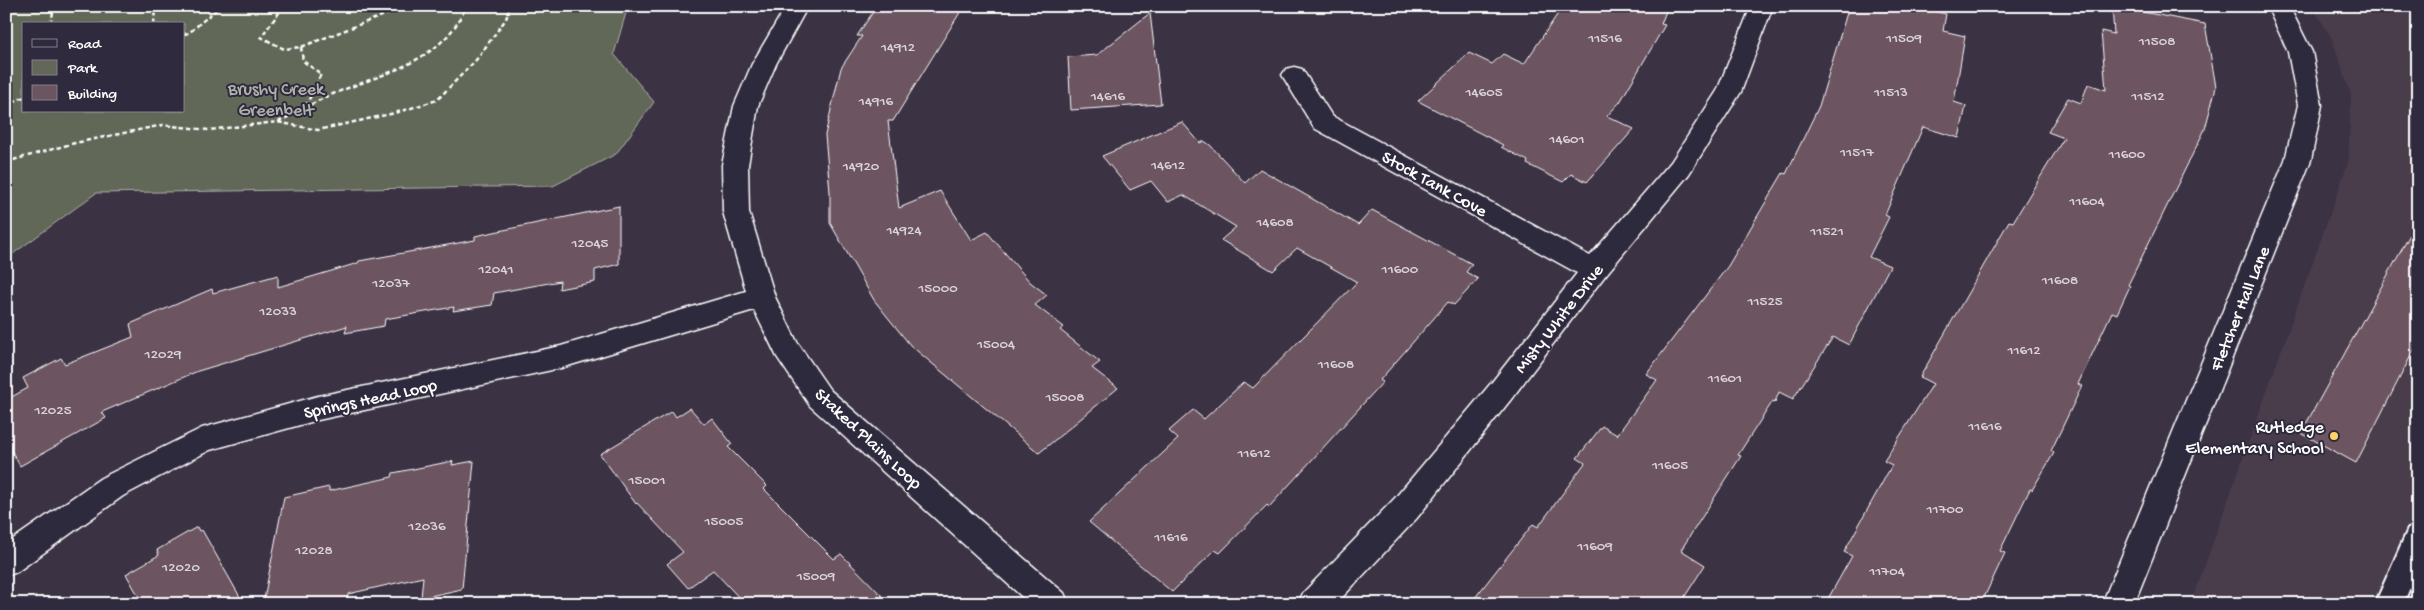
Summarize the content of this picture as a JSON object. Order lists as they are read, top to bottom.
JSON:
{
  "streets": {
    "street": [
      "Stock Tank Cove",
      "Fletcher Hall Lane",
      "Misty White Drive",
      "Springs Head Loop",
      "Staked Plains Loop"
    ]
  },
  "crossings": [
    ["Stock Tank Cove", "Misty White Drive"],
    ["Springs Head Loop", "Staked Plains Loop"]
  ],
  "parks": ["Brushy Creek Greenbelt"],
  "places": ["Rutledge Elementary School"],
  "house_numbers": [
    "11516",
    "11509",
    "11508",
    "14912",
    "14605",
    "11513",
    "14616",
    "11512",
    "14916",
    "14601",
    "11517",
    "11600",
    "14612",
    "14920",
    "11604",
    "14608",
    "14924",
    "11521",
    "12045",
    "12041",
    "11600",
    "11608",
    "12037",
    "15000",
    "11525",
    "12033",
    "15004",
    "11612",
    "12029",
    "11608",
    "11601",
    "15008",
    "12025",
    "11616",
    "11612",
    "11605",
    "15001",
    "11700",
    "15005",
    "12036",
    "11616",
    "11609",
    "12028",
    "12020",
    "11704",
    "15009"
  ],
  "legend": ["Road", "Park", "Building"]
}
